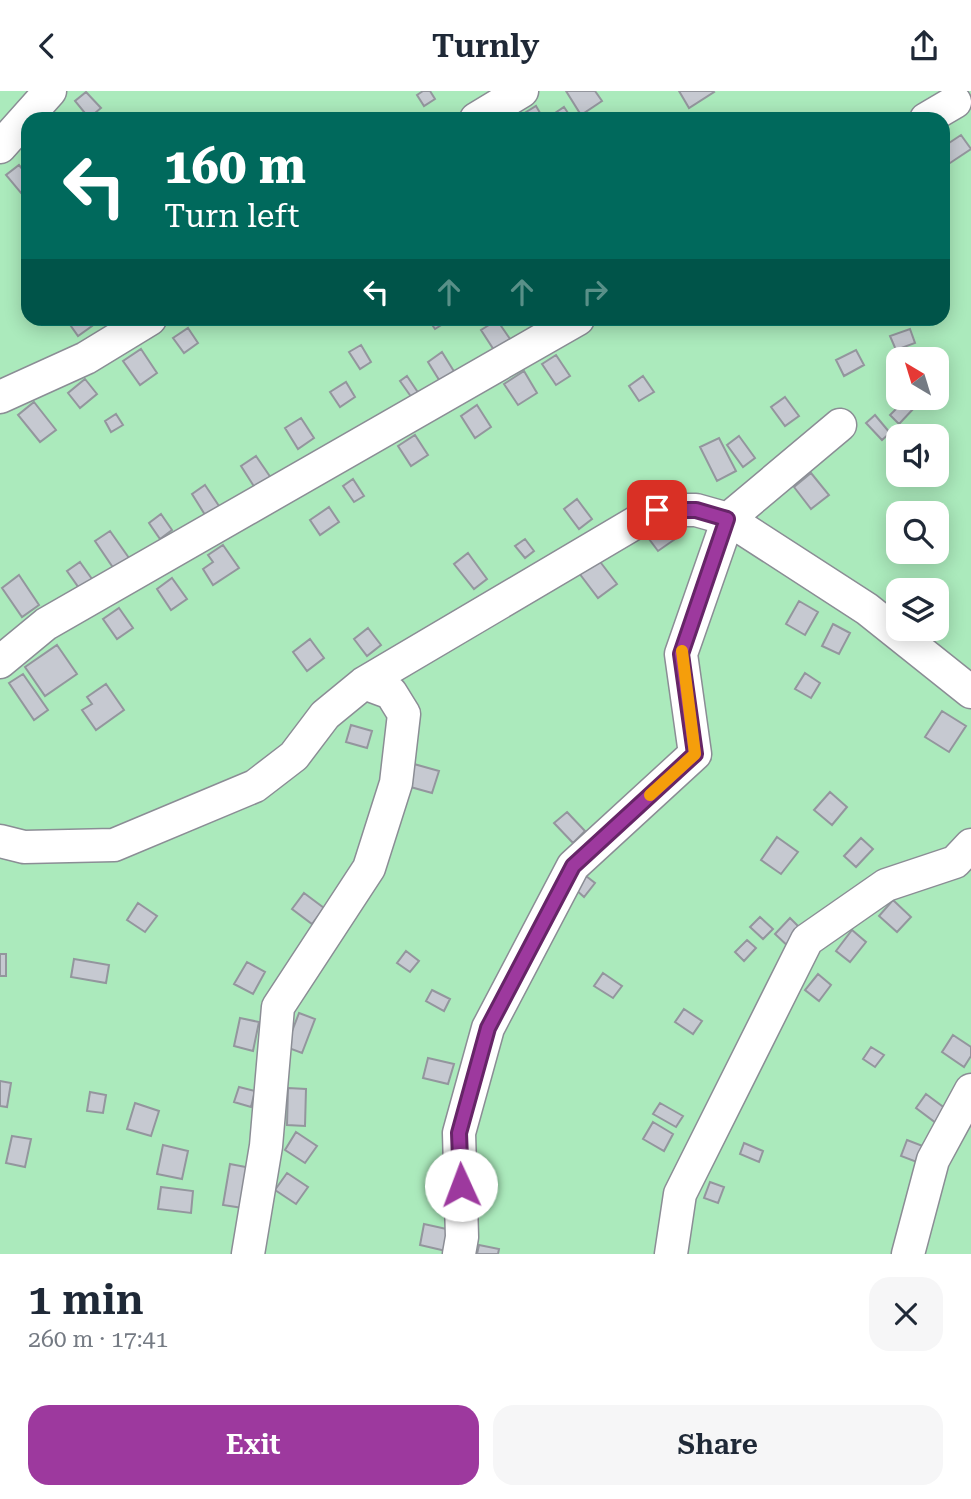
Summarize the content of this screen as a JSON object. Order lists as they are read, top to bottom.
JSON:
{
  "north": "top left",
  "page": {
    "header": "Turnly",
    "turn": ["160 m", "Turn left"],
    "heading": ["1 min", "260 m · 17:41"],
    "buttons": ["Exit", "Share"]
  }
}
